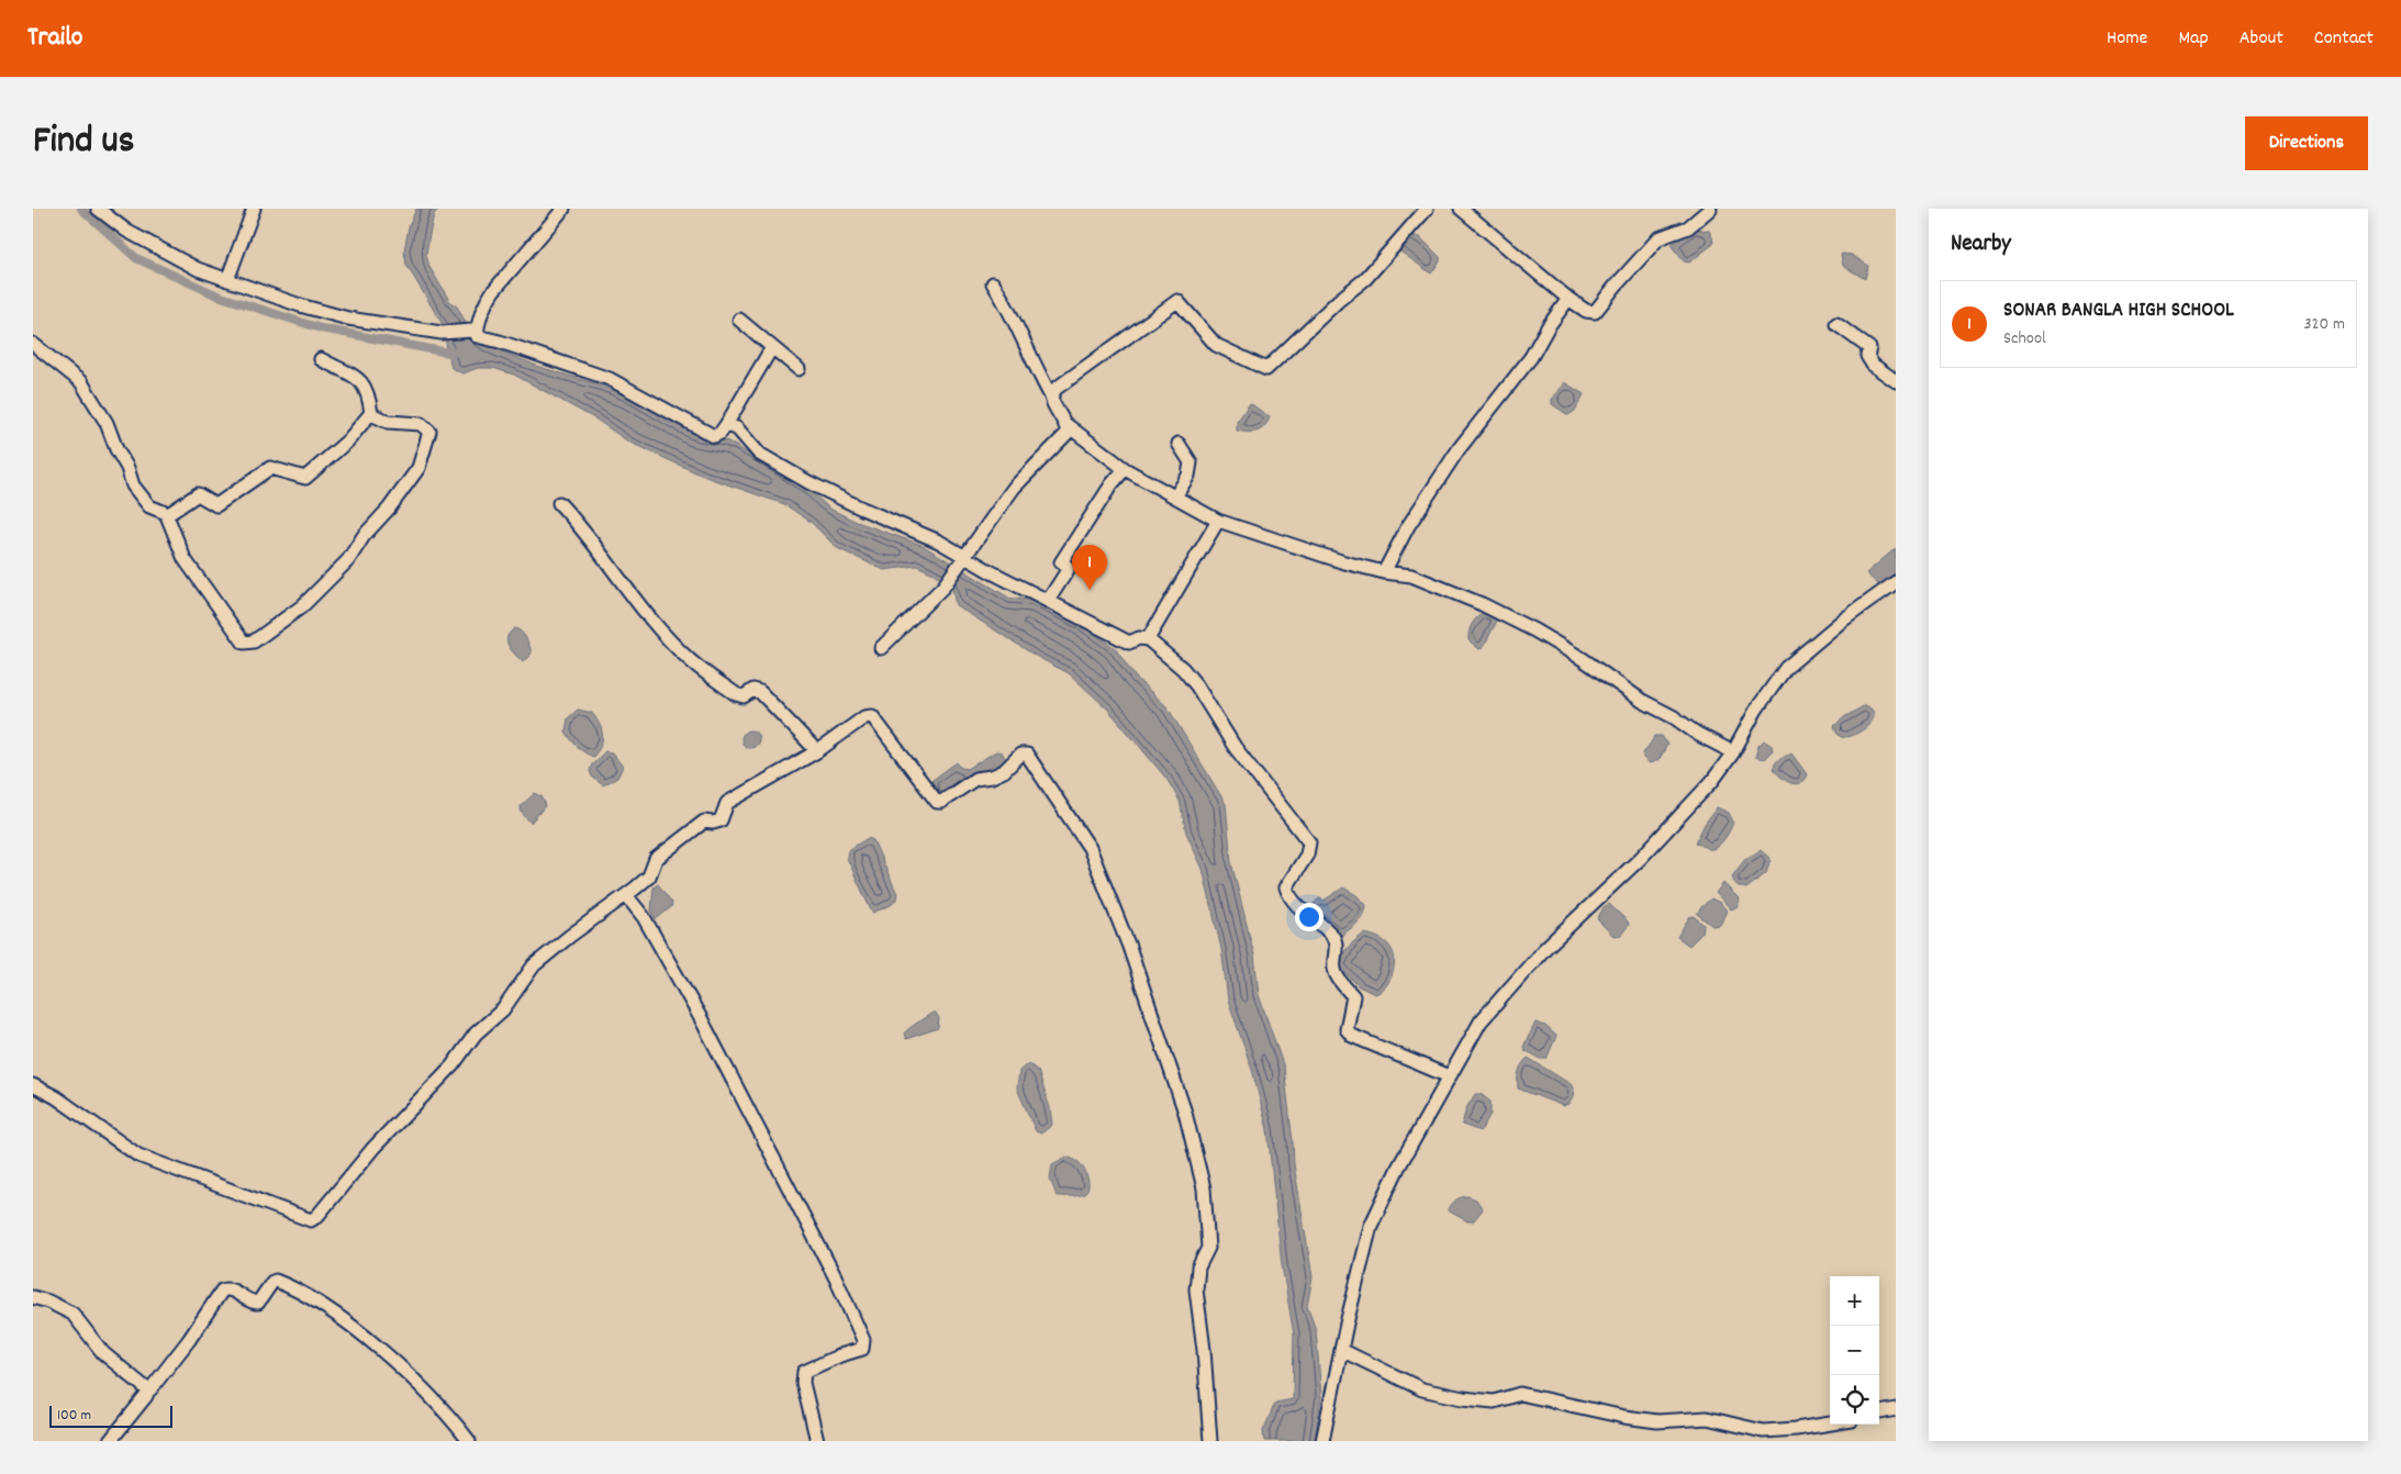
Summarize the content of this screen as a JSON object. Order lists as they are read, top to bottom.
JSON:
{
  "scale_bar": "100 m",
  "page": {
    "header": "Trailo",
    "nav": [
      "Home",
      "Map",
      "About",
      "Contact"
    ],
    "title": "Find us",
    "buttons": "Directions",
    "heading": "Nearby",
    "list": [
      {
        "mark": "1",
        "name": "SONAR BANGLA HIGH SCHOOL",
        "note": "School",
        "value": "320 m"
      }
    ],
    "pins": "1",
    "map_buttons": ["+", "−"],
    "scale": "100 m"
  }
}
